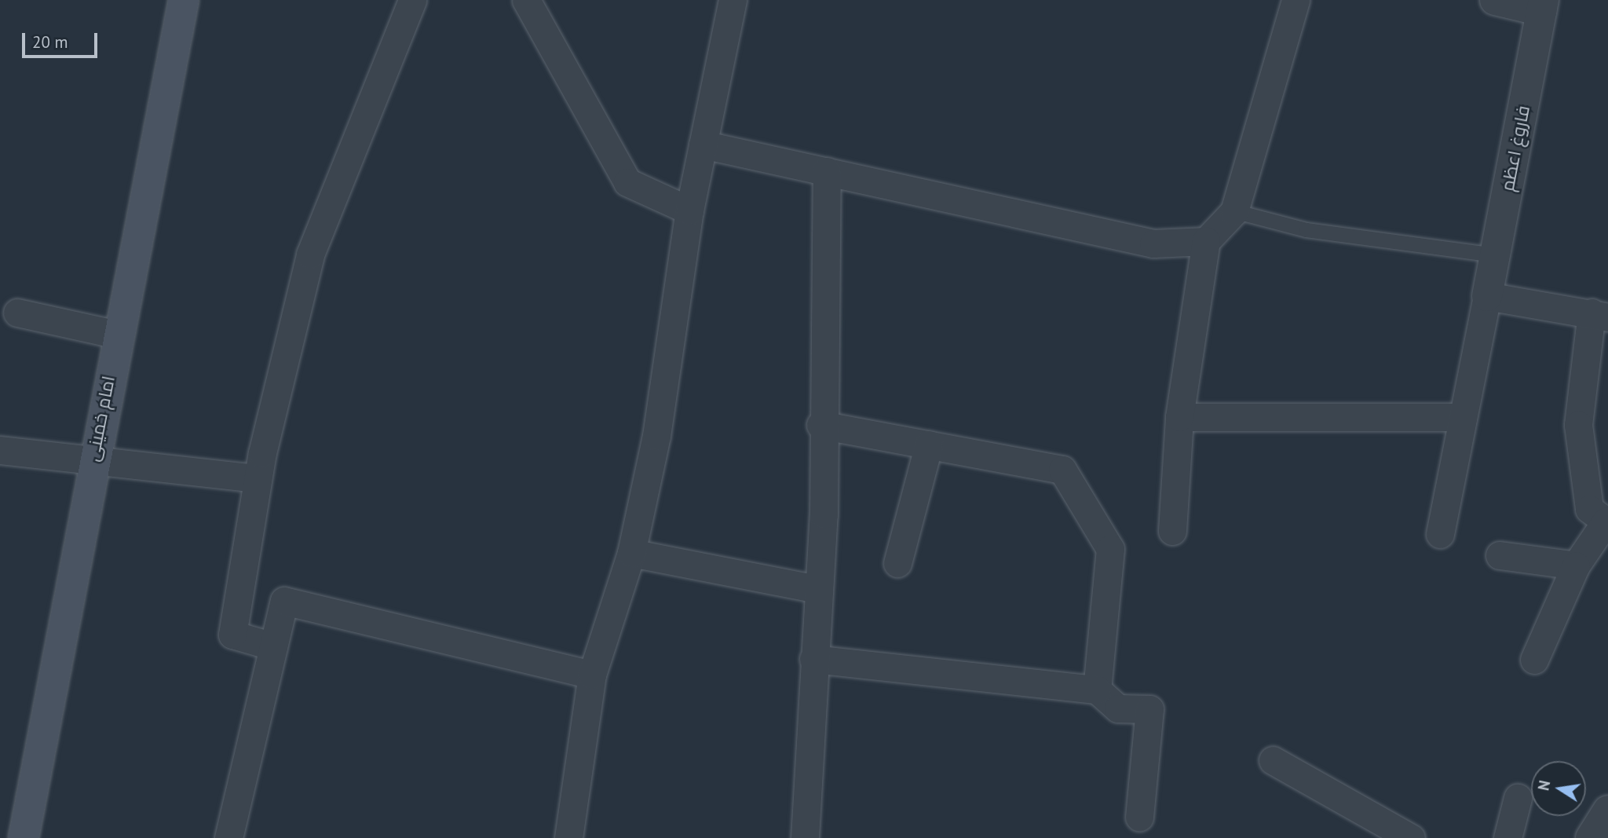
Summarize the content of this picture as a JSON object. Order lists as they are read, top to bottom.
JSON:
{
  "streets": {
    "main road": ["امام خمینی"],
    "street": ["فاروغ اعظم"]
  },
  "scale_bar": "20 m",
  "north": "left"
}
